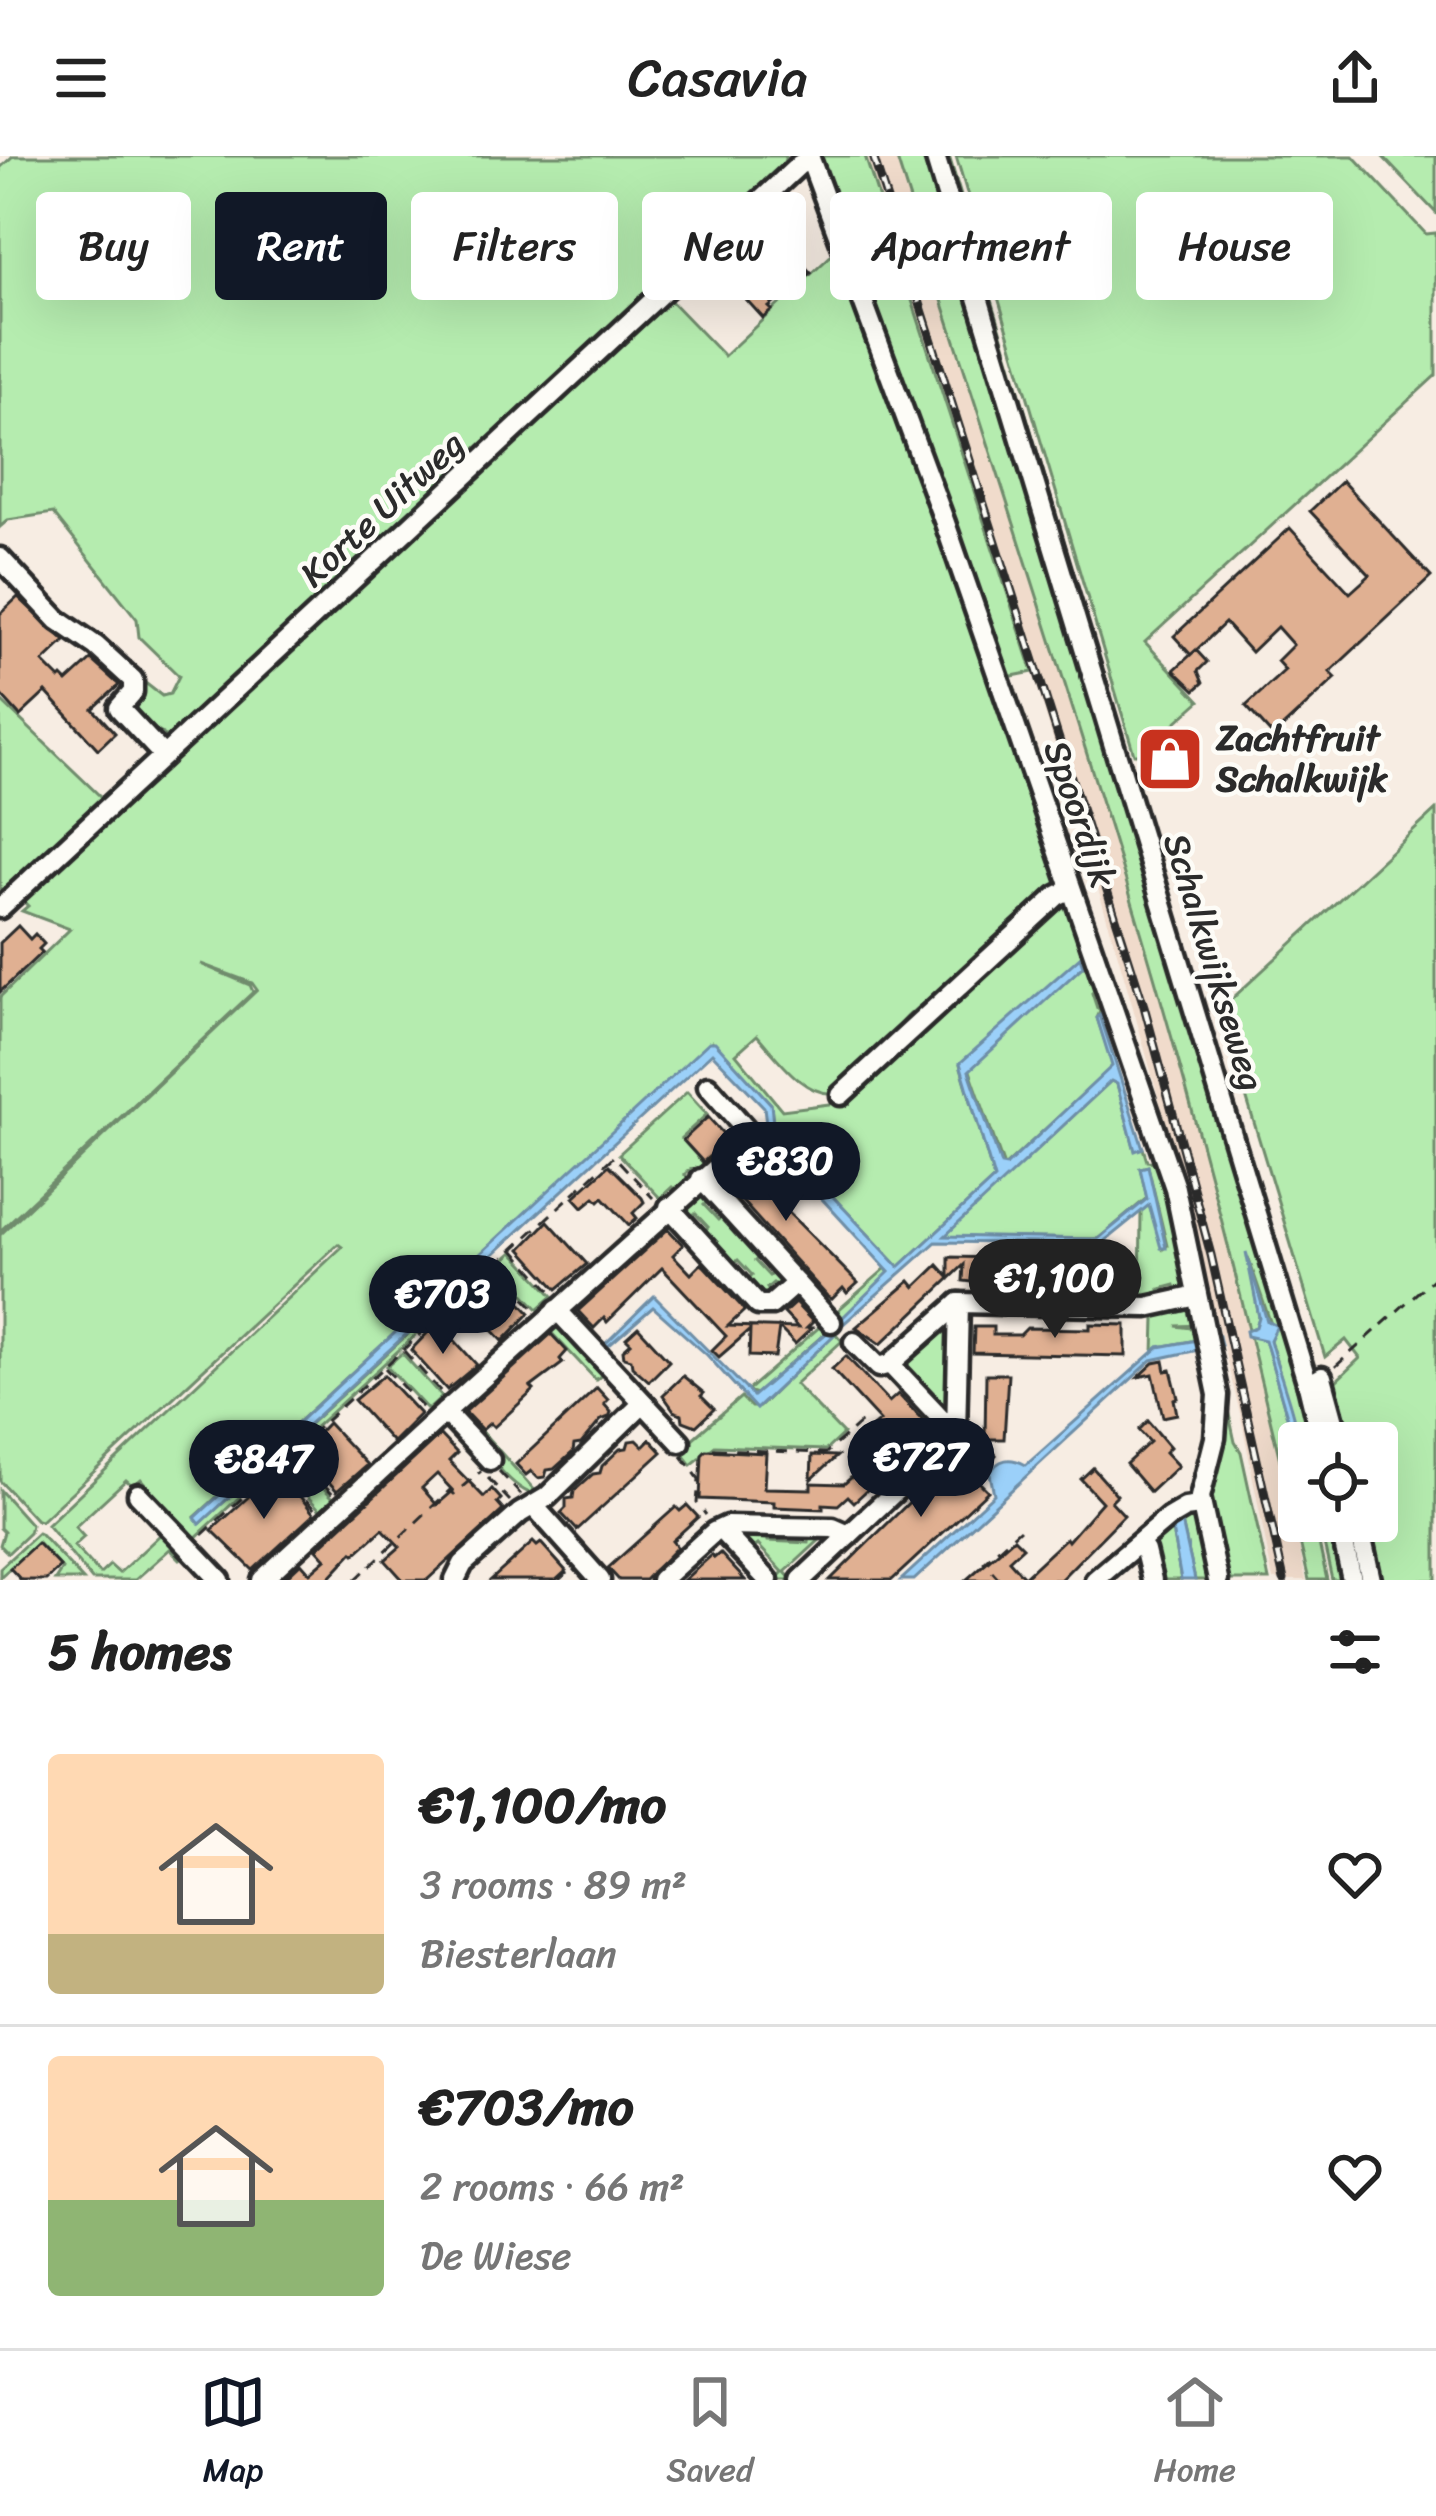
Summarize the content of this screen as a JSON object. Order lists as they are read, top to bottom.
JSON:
{
  "streets": {
    "street": ["Korte Uitweg", "Spoordijk", "Schalkwijkseweg"]
  },
  "crossings": [
    ["Korte Uitweg", "Spoordijk"]
  ],
  "places": {
    "shop": ["Zachtfruit Schalkwijk"]
  },
  "page": {
    "header": "Casavia",
    "chip": [
      "Buy",
      "Rent",
      "Filters",
      "New",
      "Apartment",
      "House"
    ],
    "price": [
      "€830",
      "€1,100",
      "€703",
      "€727",
      "€847"
    ],
    "heading": "5 homes",
    "list": [
      {
        "name": "€1,100/mo",
        "note": "3 rooms · 89 m² · Biesterlaan"
      },
      {
        "name": "€703/mo",
        "note": "2 rooms · 66 m² · De Wiese"
      }
    ],
    "tabs": ["Map", "Saved", "Home"]
  }
}
